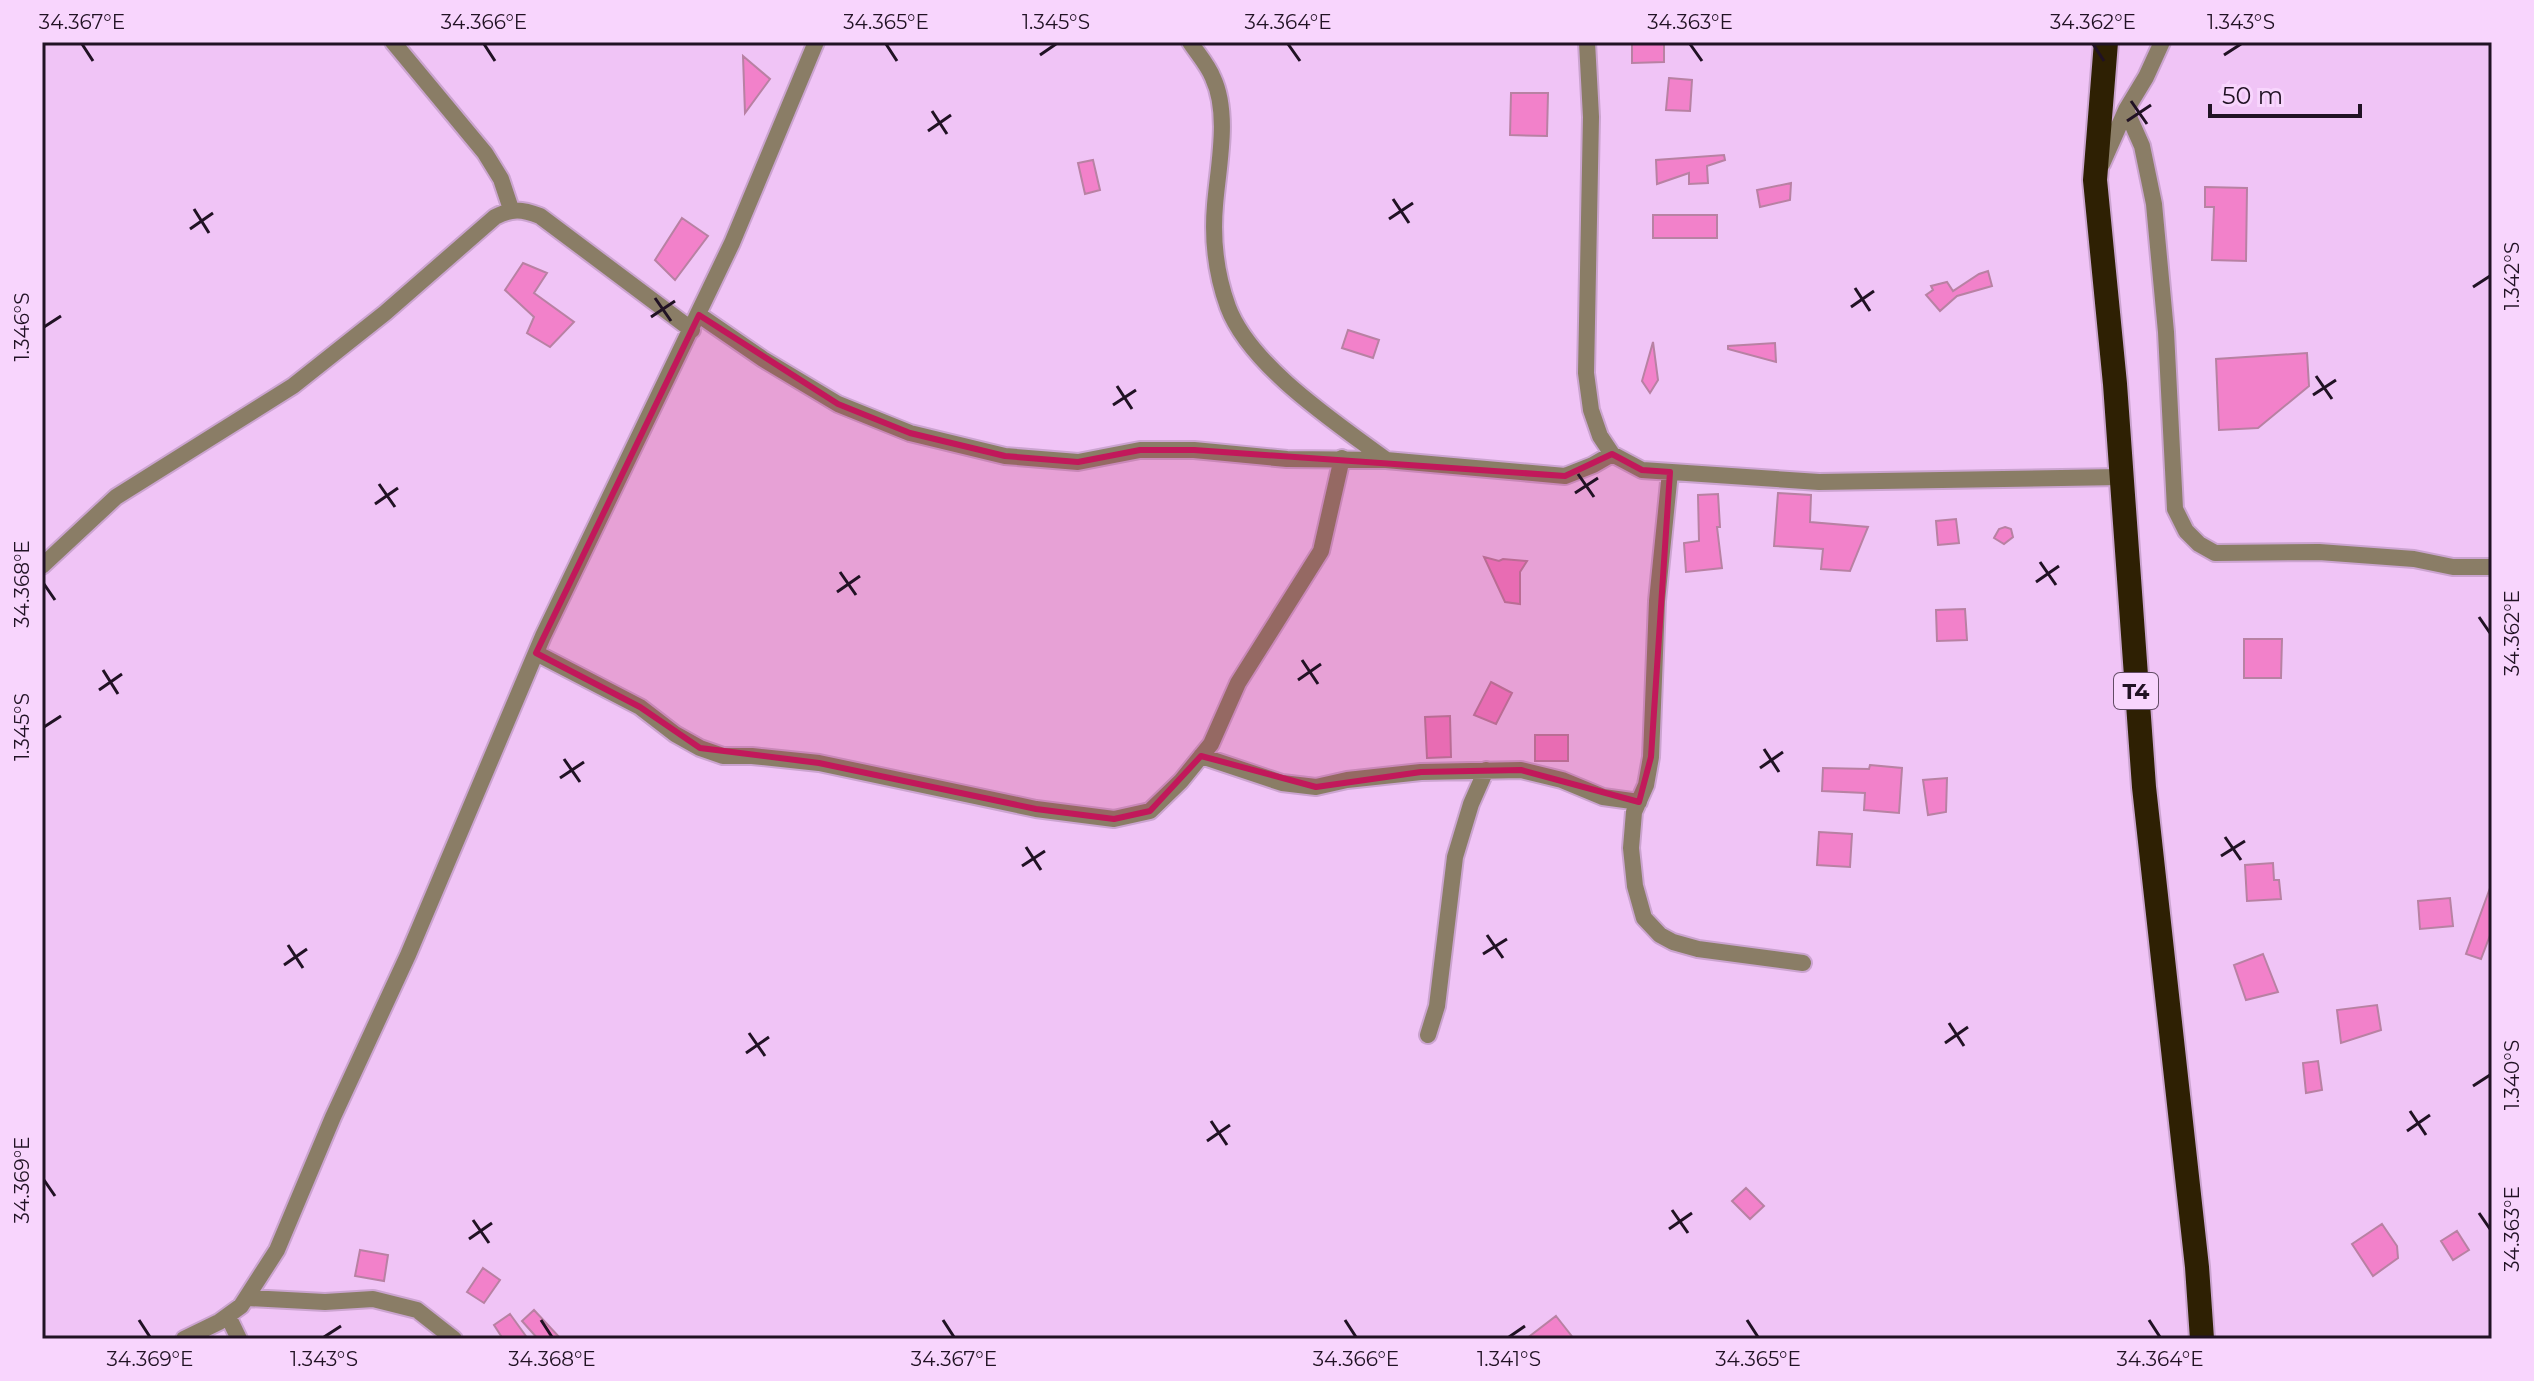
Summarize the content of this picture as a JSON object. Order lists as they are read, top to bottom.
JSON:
{
  "streets": {
    "highway": ["T4"]
  },
  "scale_bar": "50 m",
  "coordinates": [
    "34.367°E",
    "34.366°E",
    "34.365°E",
    "1.345°S",
    "34.364°E",
    "34.363°E",
    "34.362°E",
    "1.343°S",
    "1.342°S",
    "1.346°S",
    "34.368°E",
    "1.340°S",
    "34.369°E",
    "1.341°S"
  ]
}
